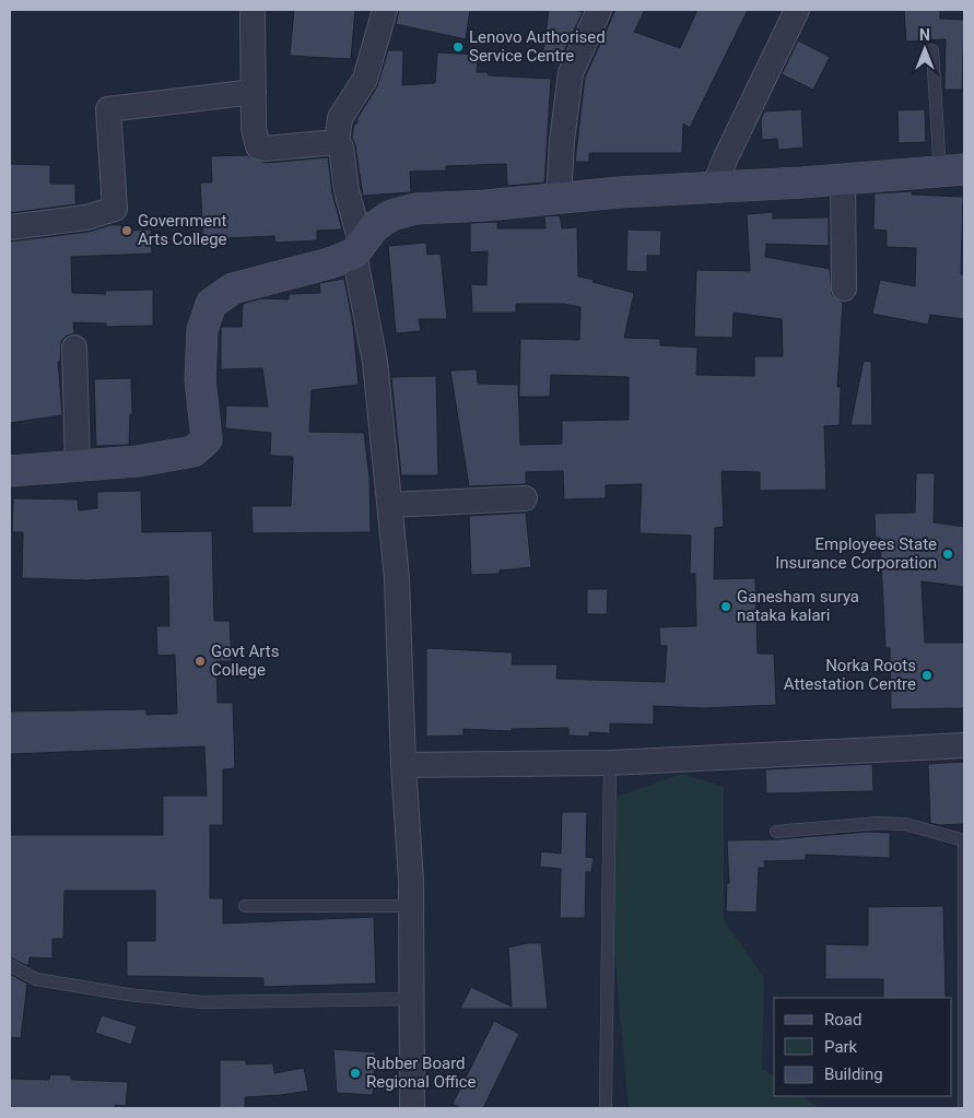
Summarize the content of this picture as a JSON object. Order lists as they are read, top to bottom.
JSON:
{
  "places": [
    "Lenovo Authorised Service Centre",
    "Government Arts College",
    "Employees State Insurance Corporation",
    "Ganesham surya nataka kalari",
    "Govt Arts College",
    "Norka Roots Attestation Centre",
    "Rubber Board Regional Office"
  ],
  "legend": ["Road", "Park", "Building"],
  "north": "top"
}
